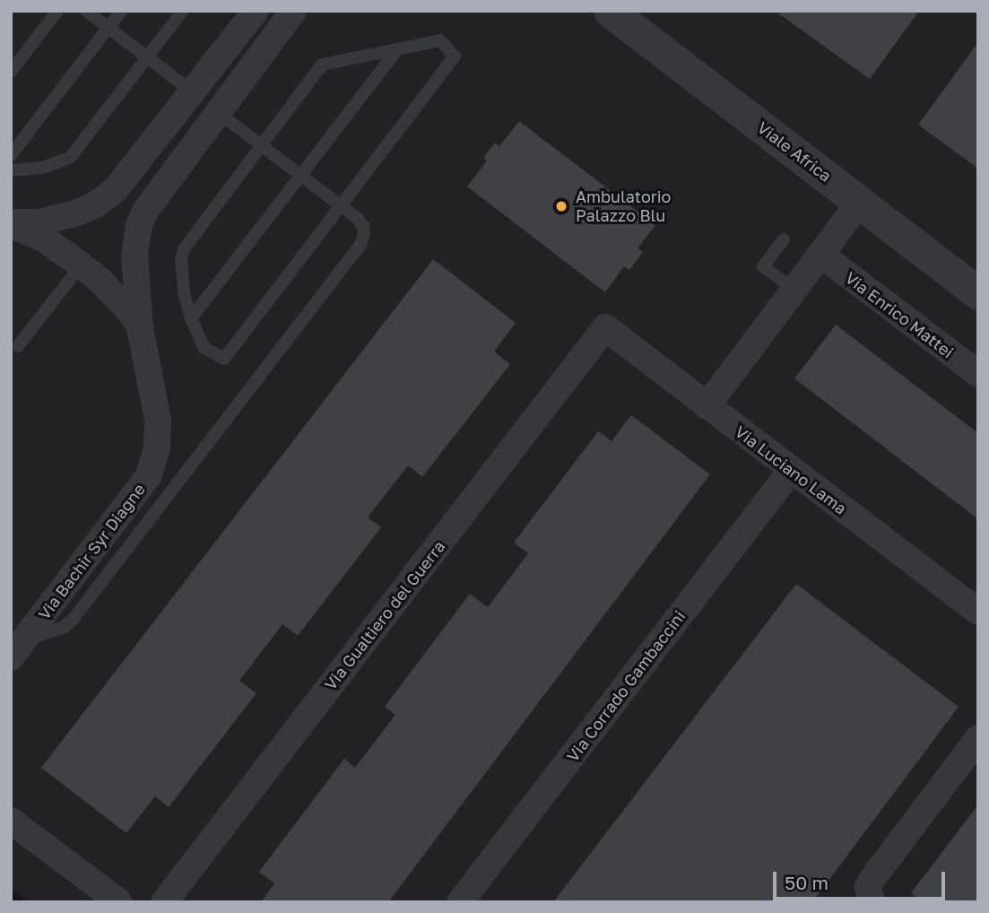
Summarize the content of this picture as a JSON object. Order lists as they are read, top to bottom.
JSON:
{
  "streets": {
    "street": [
      "Viale Africa",
      "Via Enrico Mattei",
      "Via Luciano Lama",
      "Via Bachir Syr Diagne",
      "Via Gualtiero del Guerra",
      "Via Corrado Gambaccini"
    ]
  },
  "crossings": [
    ["Via Luciano Lama", "Via Gualtiero del Guerra"],
    ["Via Luciano Lama", "Via Corrado Gambaccini"]
  ],
  "places": ["Ambulatorio Palazzo Blu"],
  "scale_bar": "50 m"
}
